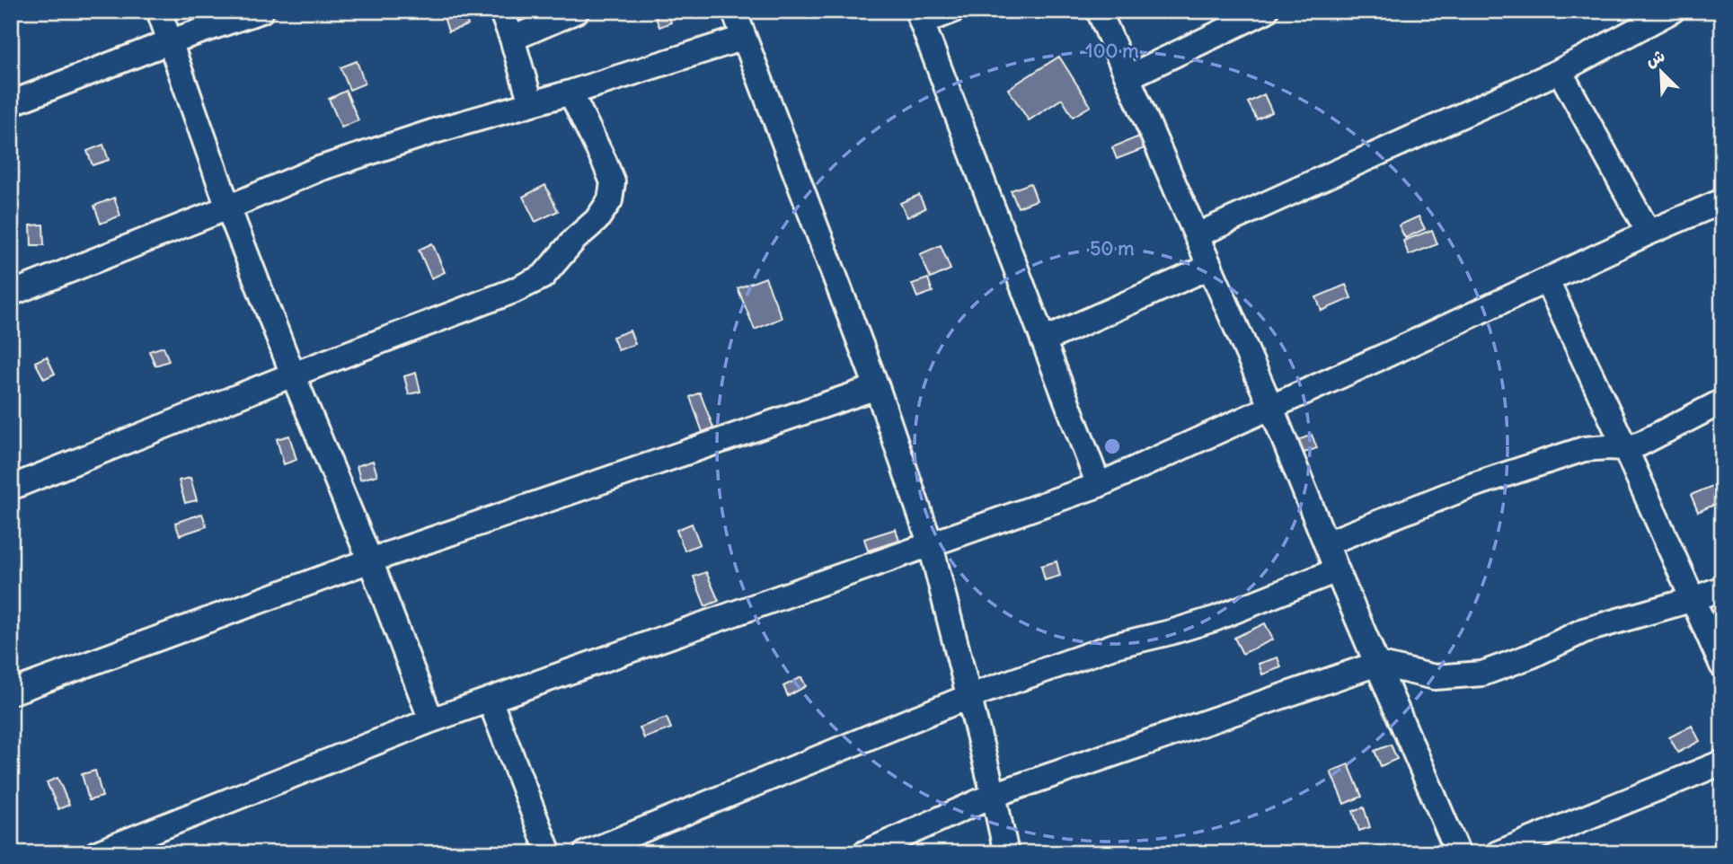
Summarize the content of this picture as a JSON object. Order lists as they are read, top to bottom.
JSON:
{
  "north": "top left",
  "rings": ["100 m", "50 m"]
}
